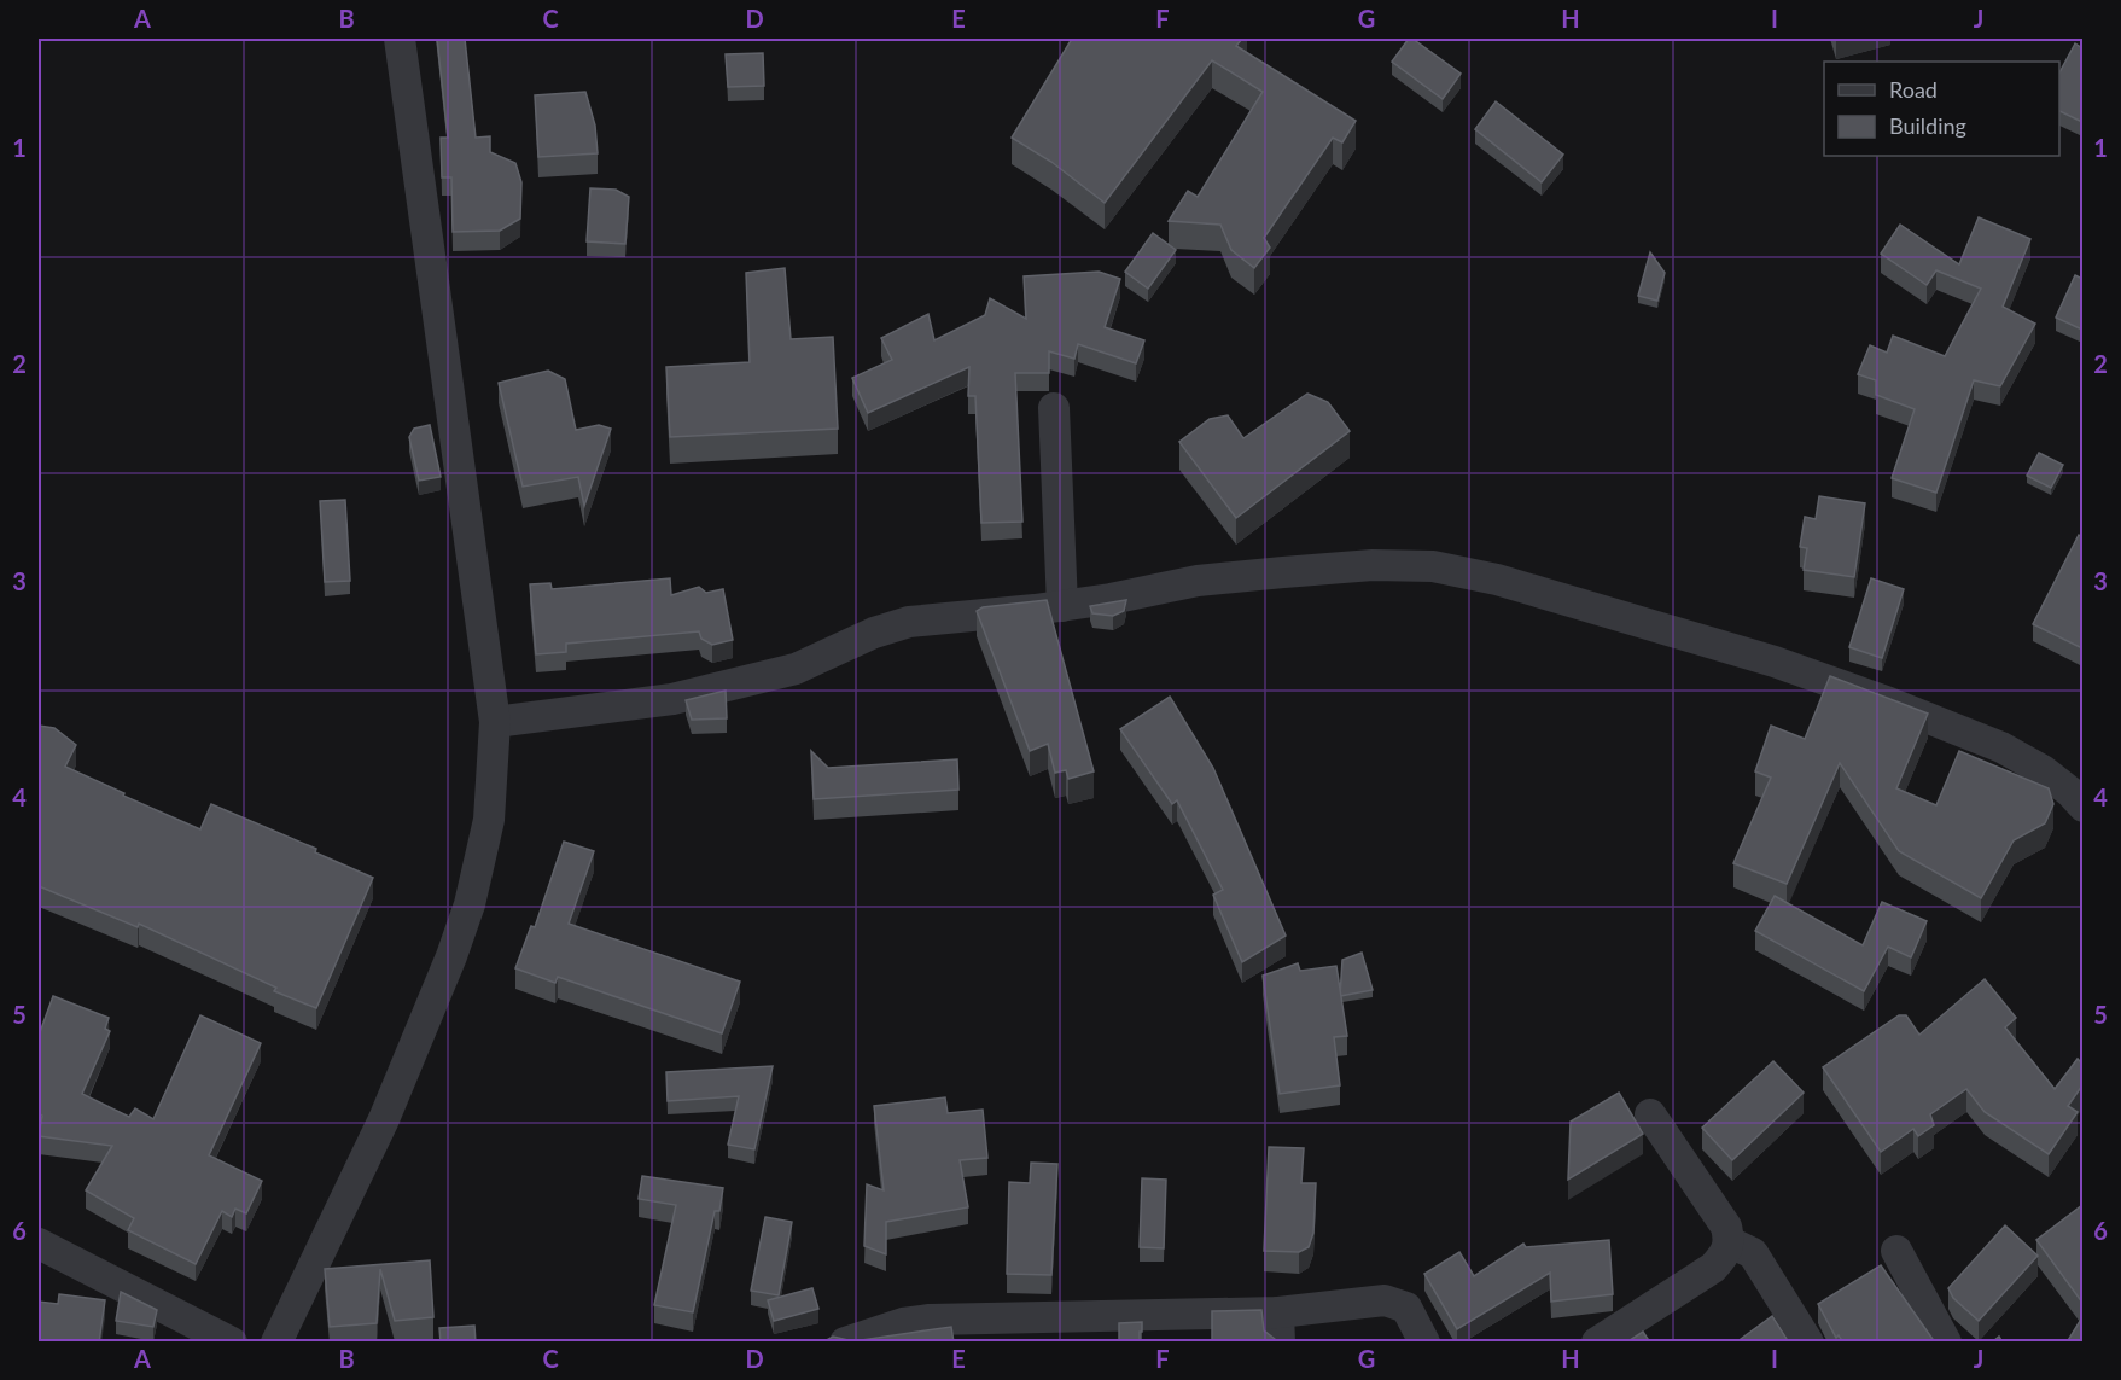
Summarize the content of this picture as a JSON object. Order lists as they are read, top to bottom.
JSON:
{
  "legend": ["Road", "Building"],
  "grid": {
    "columns": [
      "A",
      "B",
      "C",
      "D",
      "E",
      "F",
      "G",
      "H",
      "I",
      "J"
    ],
    "rows": [
      "1",
      "2",
      "3",
      "4",
      "5",
      "6"
    ]
  }
}
